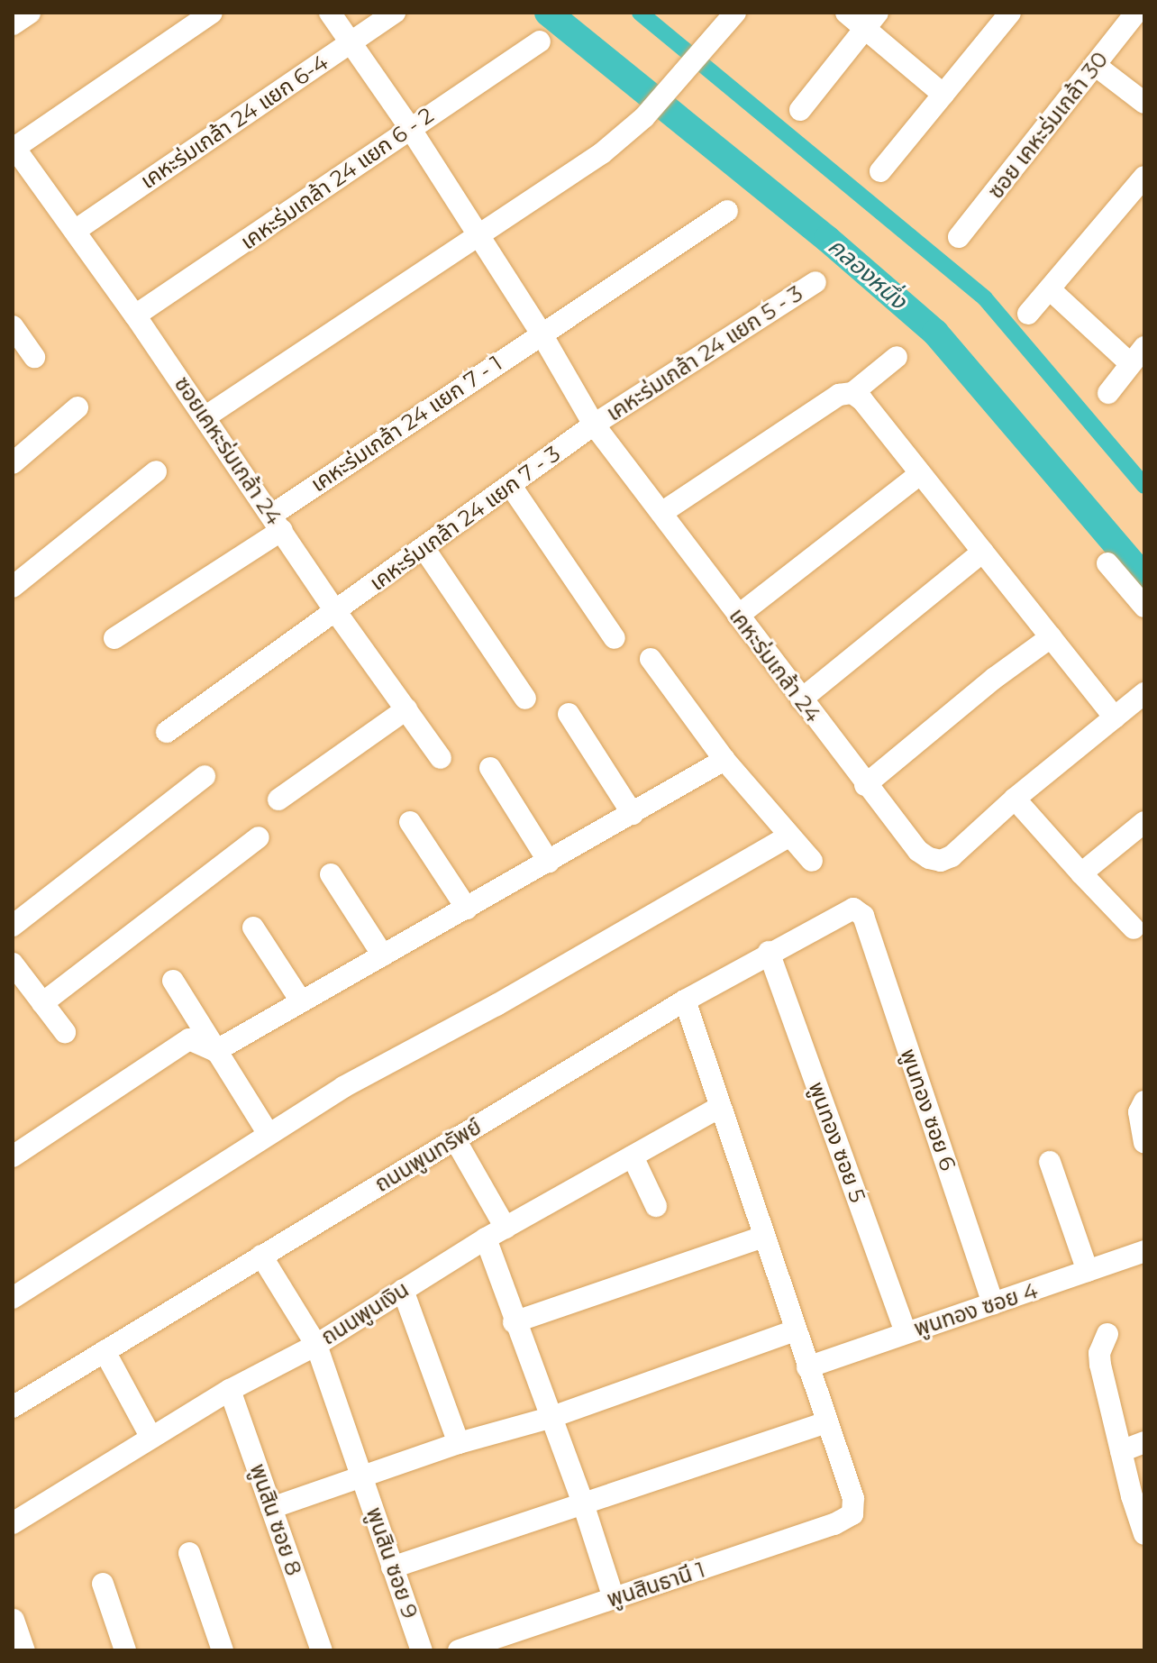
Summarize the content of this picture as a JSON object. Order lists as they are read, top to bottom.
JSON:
{
  "streets": {
    "street": [
      "เคหะร่มเกล้า 24 แยก 6-4",
      "ซอย เคหะร่มเกล้า 30",
      "เคหะร่มเกล้า 24 แยก 6 - 2",
      "เคหะร่มเกล้า 24 แยก 5 - 3",
      "เคหะร่มเกล้า 24 แยก 7 - 1",
      "ซอยเคหะร่มเกล้า 24",
      "เคหะร่มเกล้า 24 แยก 7 - 3",
      "เคหะร่มเกล้า 24",
      "พูนทอง ซอย 6",
      "พูนทอง ซอย 5",
      "ถนนพูนทรัพย์",
      "พูนทอง ซอย 4",
      "ถนนพูนเงิน",
      "พูนสิน ซอย 8",
      "พูนสิน ซอย 9",
      "พูนสินธานี 1"
    ]
  },
  "crossings": [
    ["เคหะร่มเกล้า 24 แยก 6-4", "ซอยเคหะร่มเกล้า 24"],
    ["เคหะร่มเกล้า 24 แยก 6-4", "เคหะร่มเกล้า 24"],
    ["เคหะร่มเกล้า 24 แยก 6 - 2", "ซอยเคหะร่มเกล้า 24"],
    ["เคหะร่มเกล้า 24 แยก 6 - 2", "เคหะร่มเกล้า 24"],
    ["เคหะร่มเกล้า 24 แยก 5 - 3", "เคหะร่มเกล้า 24 แยก 7 - 3"],
    ["เคหะร่มเกล้า 24 แยก 5 - 3", "เคหะร่มเกล้า 24"],
    ["เคหะร่มเกล้า 24 แยก 7 - 1", "ซอยเคหะร่มเกล้า 24"],
    ["เคหะร่มเกล้า 24 แยก 7 - 1", "เคหะร่มเกล้า 24"],
    ["ซอยเคหะร่มเกล้า 24", "เคหะร่มเกล้า 24 แยก 7 - 3"],
    ["เคหะร่มเกล้า 24 แยก 7 - 3", "เคหะร่มเกล้า 24"],
    ["พูนทอง ซอย 6", "ถนนพูนทรัพย์"],
    ["พูนทอง ซอย 6", "พูนทอง ซอย 4"],
    ["พูนทอง ซอย 5", "ถนนพูนทรัพย์"],
    ["พูนทอง ซอย 5", "พูนทอง ซอย 4"],
    ["ถนนพูนทรัพย์", "พูนสิน ซอย 9"],
    ["ถนนพูนเงิน", "พูนสิน ซอย 8"],
    ["ถนนพูนเงิน", "พูนสิน ซอย 9"]
  ],
  "water": ["คลองหนึ่ง"]
}
